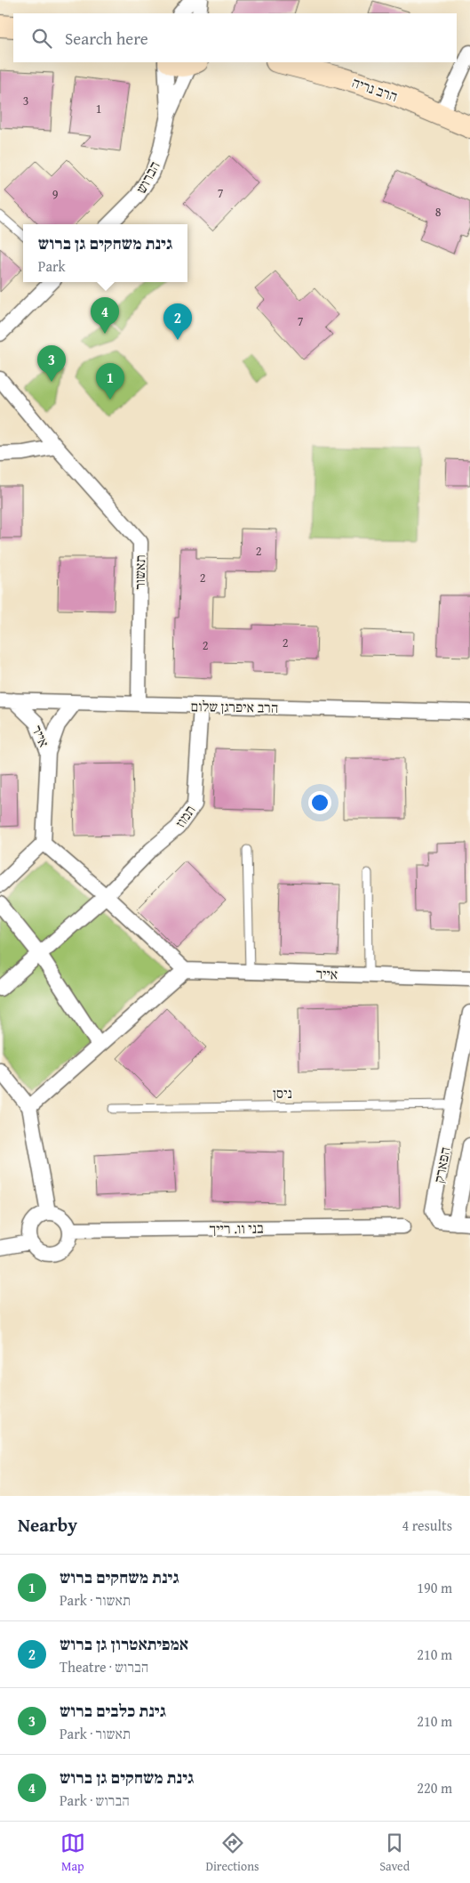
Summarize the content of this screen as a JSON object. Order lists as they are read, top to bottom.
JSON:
{
  "streets": {
    "street": [
      "הרב נריה",
      "הברוש",
      "תאשור",
      "הרב איפרגן שלום",
      "אייר",
      "תמוז",
      "הפארק",
      "בני וו. רייך"
    ],
    "lane": ["ניסן"]
  },
  "crossings": [
    ["תאשור", "הרב איפרגן שלום"],
    ["הרב איפרגן שלום", "אייר"],
    ["הרב איפרגן שלום", "תמוז"],
    ["ניסן", "הפארק"]
  ],
  "house_numbers": [
    "3",
    "1",
    "7",
    "9",
    "8",
    "7",
    "2",
    "2",
    "2",
    "2"
  ],
  "page": {
    "search": "Search here",
    "popup": ["גינת משחקים גן ברוש", "Park"],
    "pins": [
      "4",
      "2",
      "3",
      "1"
    ],
    "heading": ["Nearby", "4 results"],
    "list": [
      {
        "mark": "1",
        "name": "גינת משחקים ברוש",
        "note": "Park · תאשור",
        "value": "190 m"
      },
      {
        "mark": "2",
        "name": "אמפיתאטרון גן ברוש",
        "note": "Theatre · הברוש",
        "value": "210 m"
      },
      {
        "mark": "3",
        "name": "גינת כלבים ברוש",
        "note": "Park · תאשור",
        "value": "210 m"
      },
      {
        "mark": "4",
        "name": "גינת משחקים גן ברוש",
        "note": "Park · הברוש",
        "value": "220 m"
      }
    ],
    "nav": ["Map", "Directions", "Saved"]
  }
}
